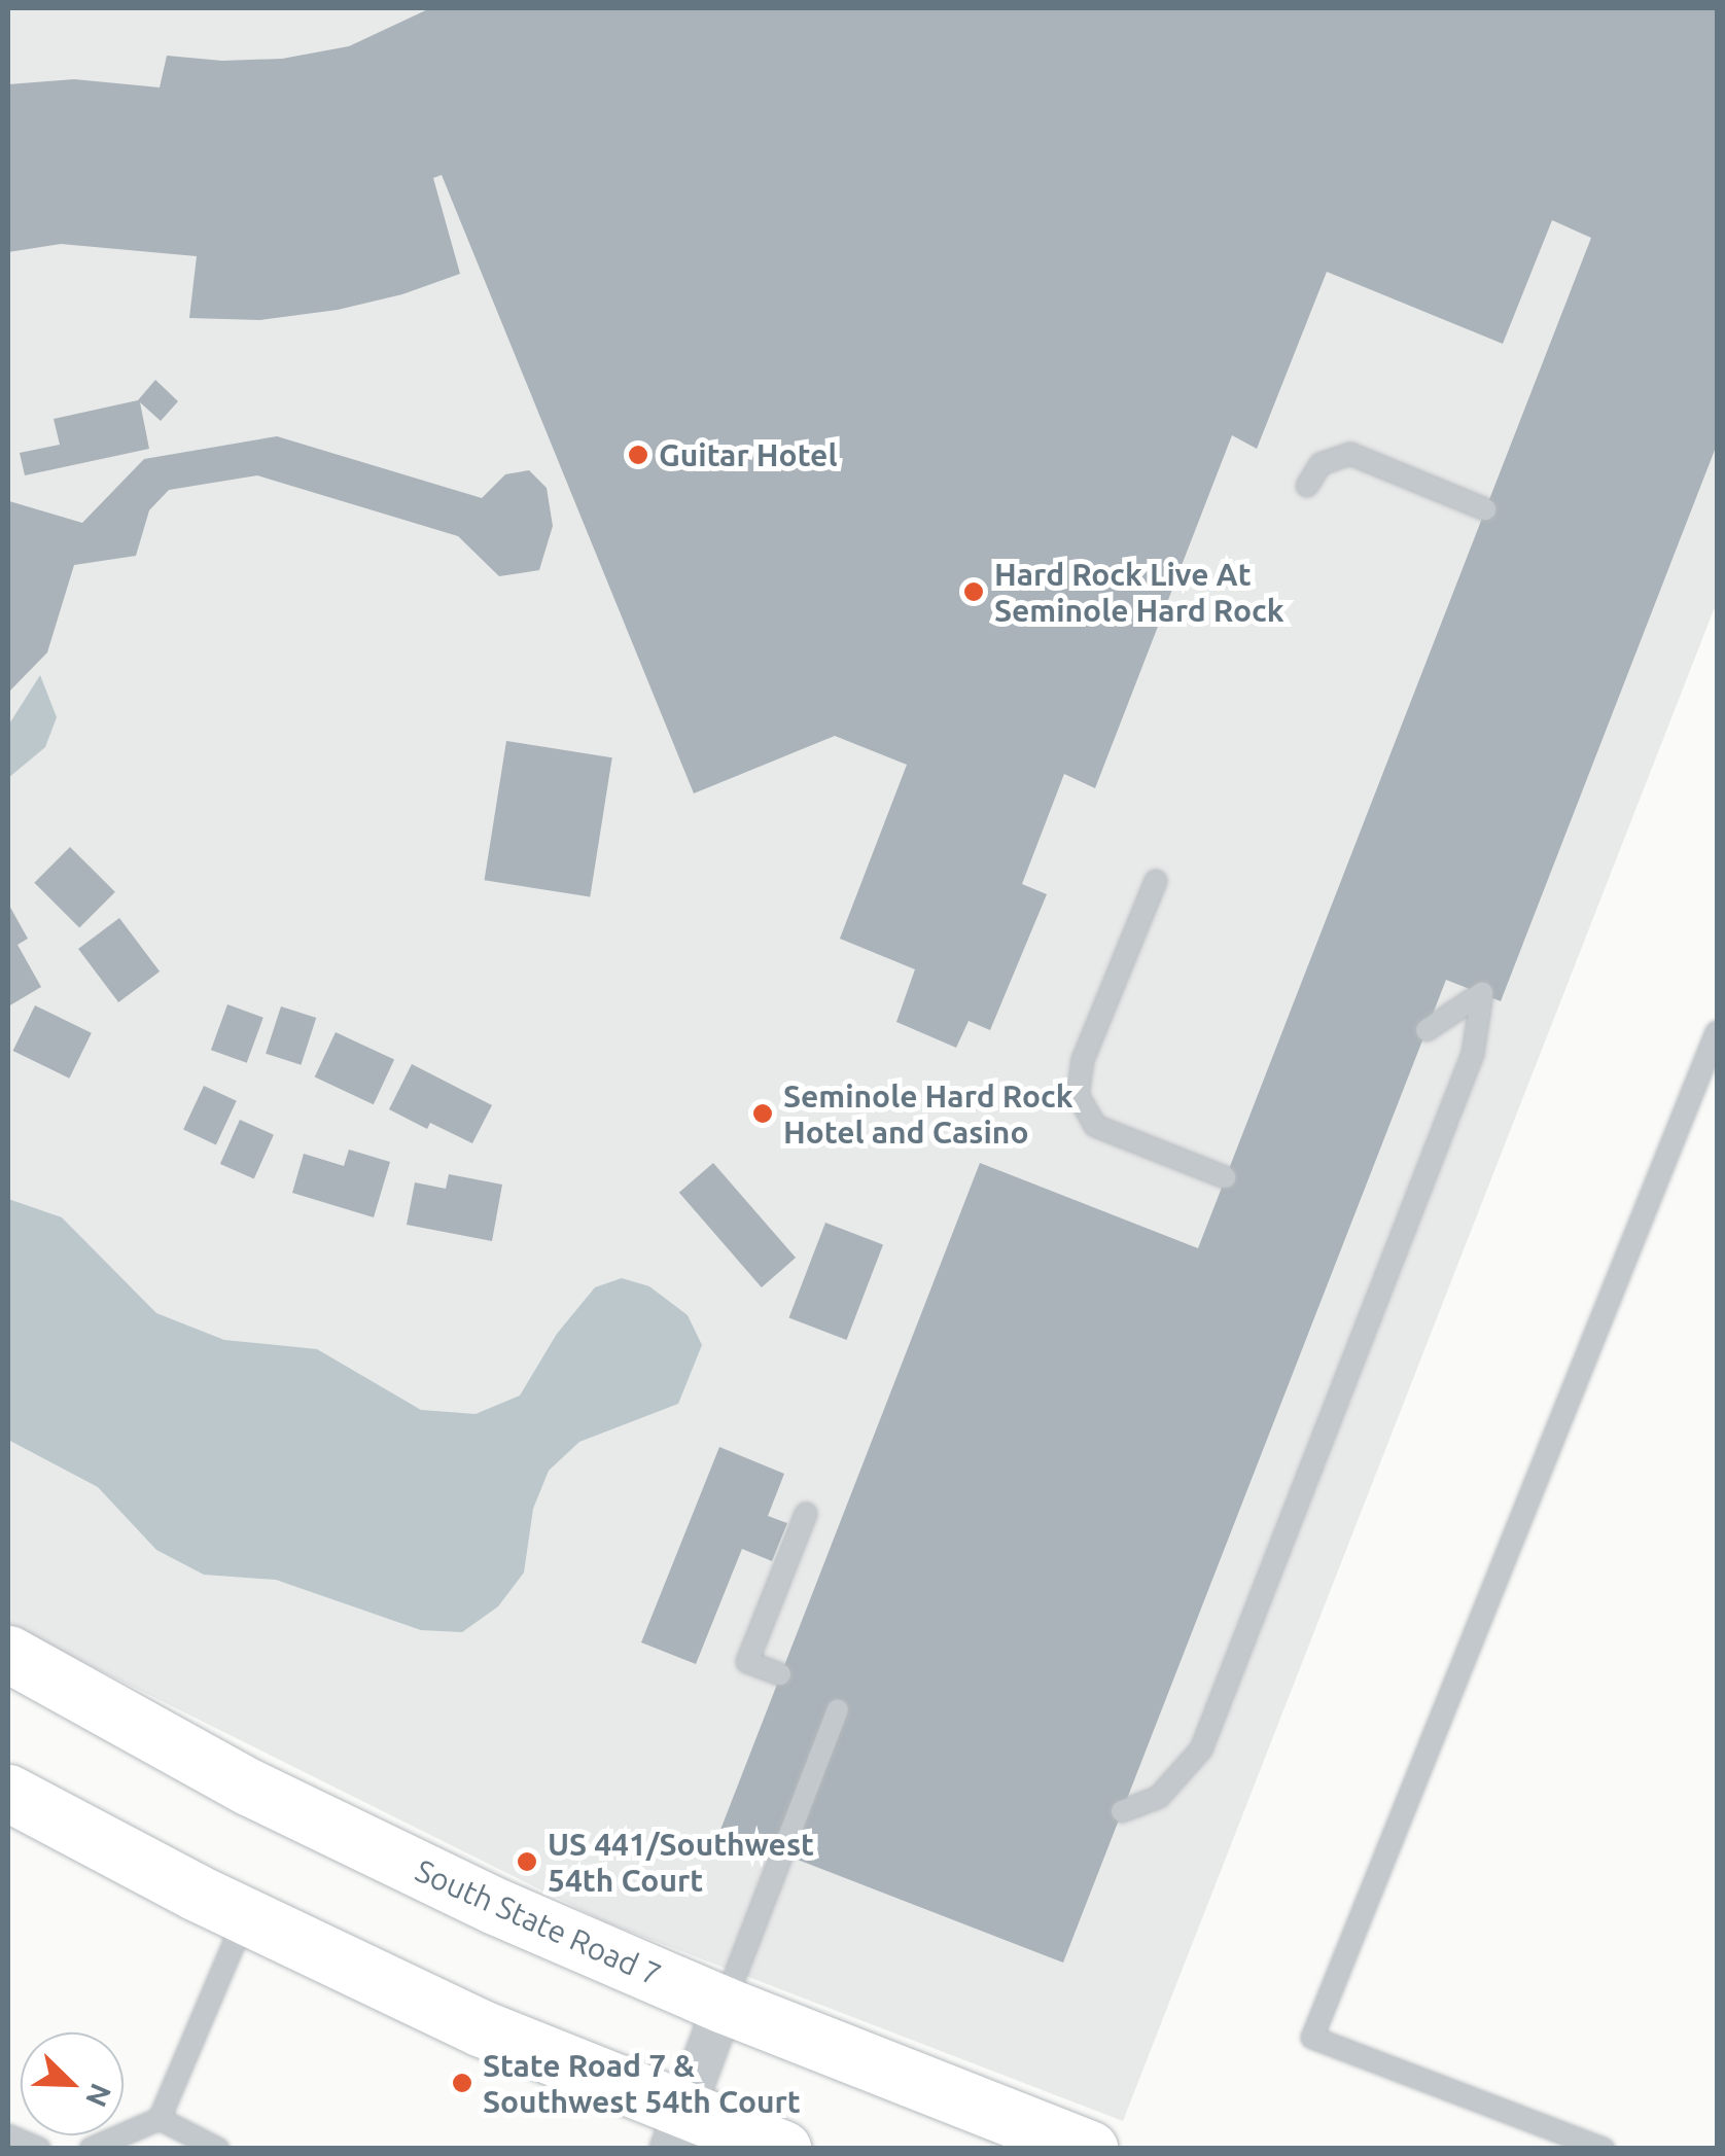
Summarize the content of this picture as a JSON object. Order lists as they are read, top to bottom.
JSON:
{
  "streets": {
    "main road": ["South State Road 7"]
  },
  "places": [
    "Guitar Hotel",
    "Hard Rock Live At Seminole Hard Rock",
    "Seminole Hard Rock Hotel and Casino",
    "US 441/Southwest 54th Court",
    "State Road 7 & Southwest 54th Court"
  ],
  "north": "bottom right"
}
